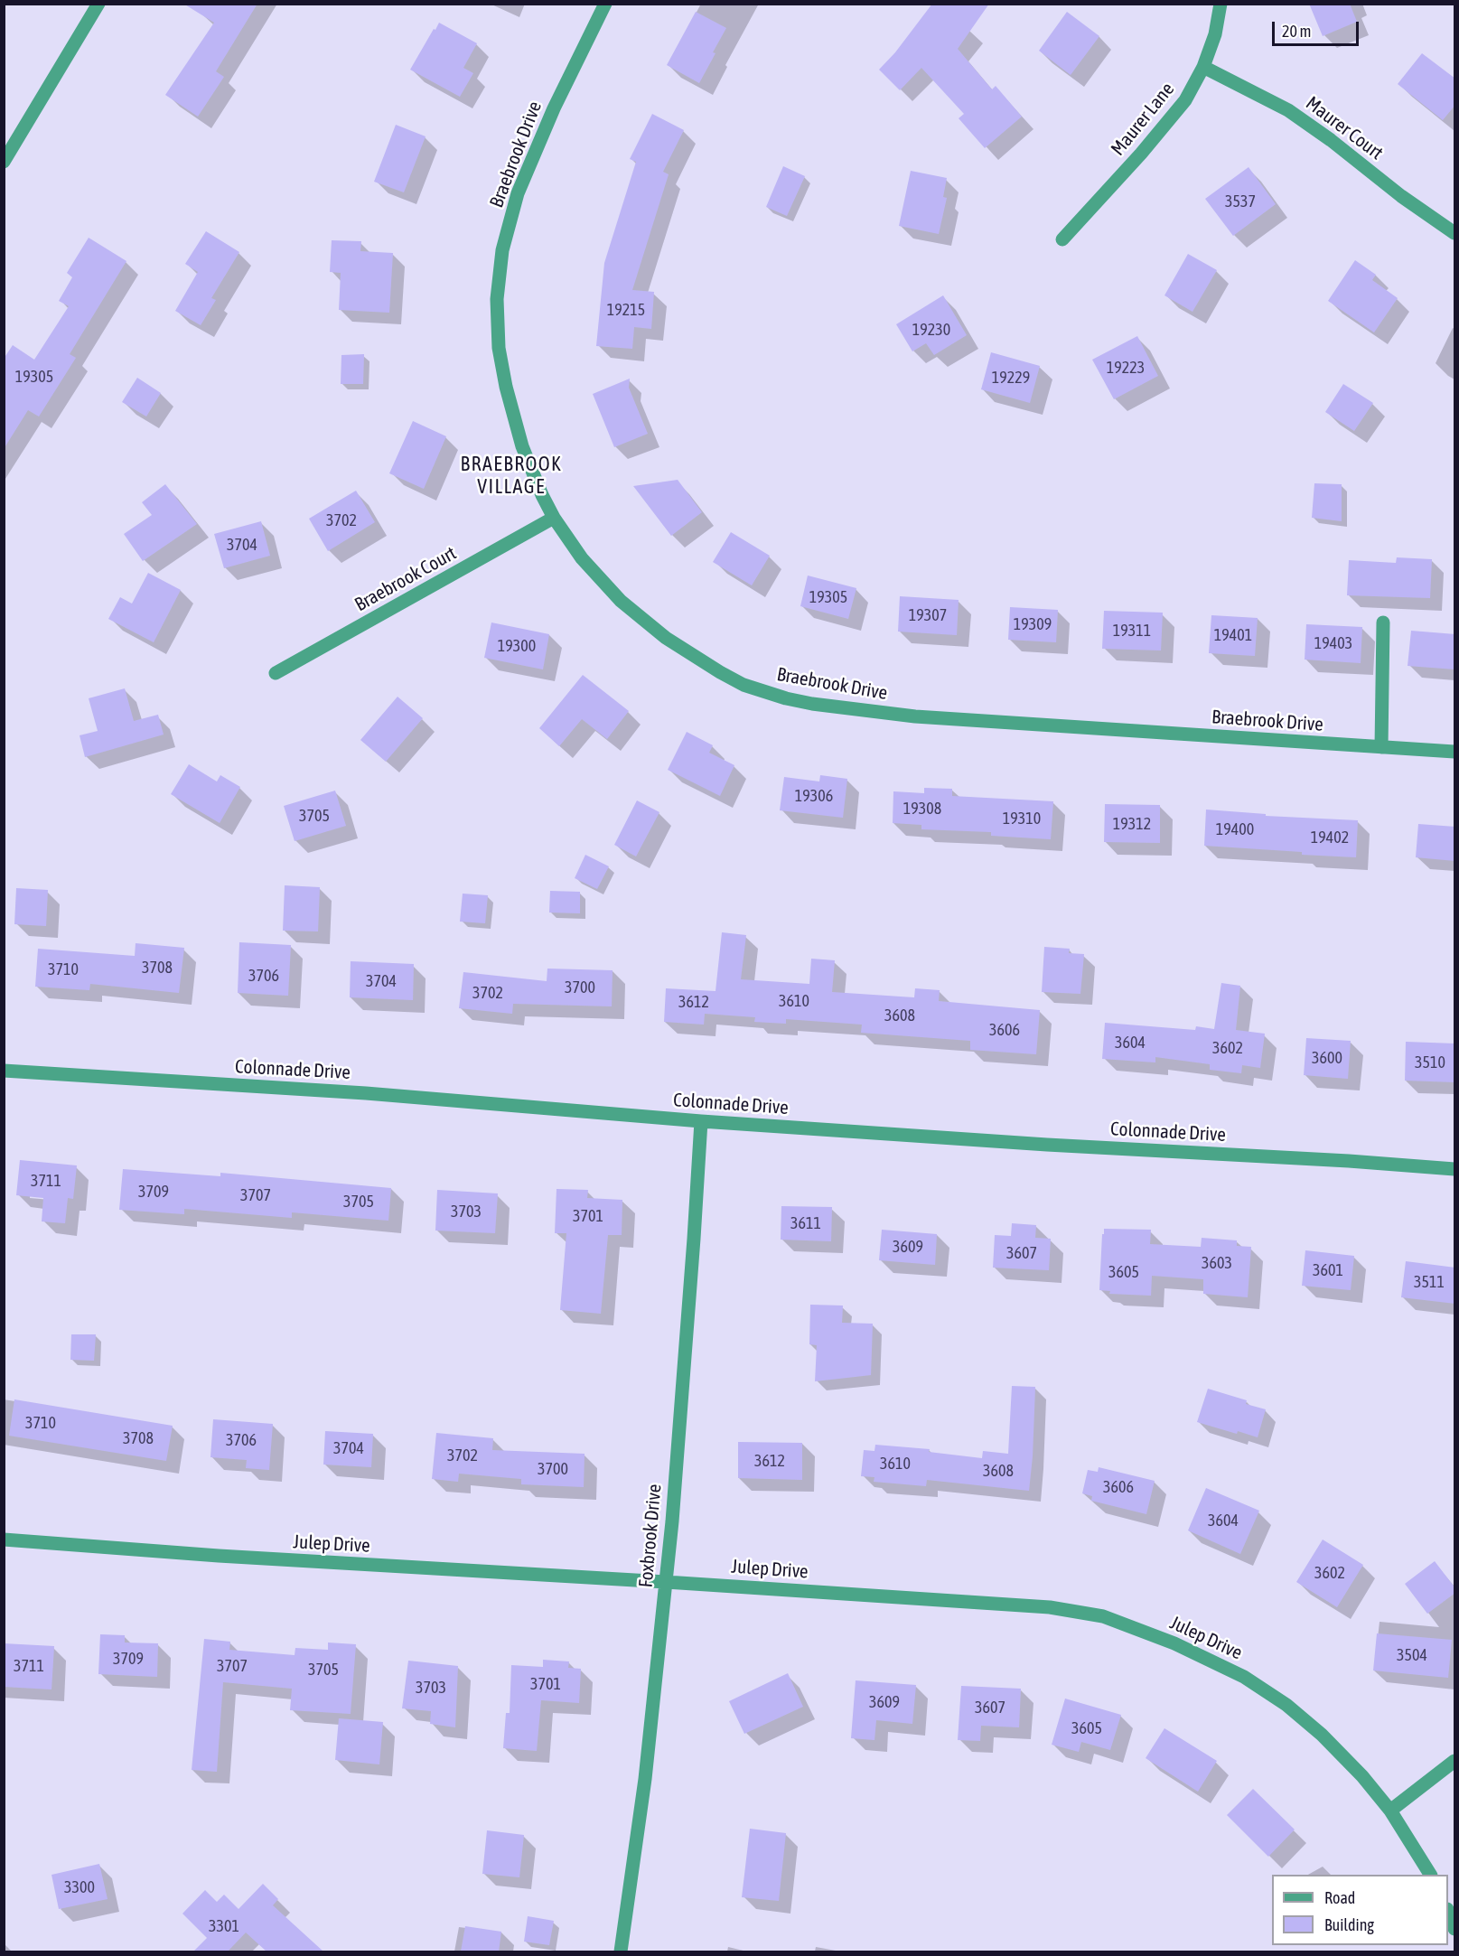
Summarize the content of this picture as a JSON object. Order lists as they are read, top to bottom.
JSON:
{
  "streets": {
    "street": [
      "Maurer Lane",
      "Maurer Court",
      "Braebrook Drive",
      "Braebrook Court",
      "Colonnade Drive",
      "Foxbrook Drive",
      "Julep Drive"
    ]
  },
  "crossings": [
    ["Maurer Lane", "Maurer Court"],
    ["Braebrook Drive", "Braebrook Court"],
    ["Colonnade Drive", "Foxbrook Drive"],
    ["Foxbrook Drive", "Julep Drive"]
  ],
  "districts": ["BRAEBROOK VILLAGE"],
  "house_numbers": [
    "3537",
    "19215",
    "19230",
    "19223",
    "19305",
    "19229",
    "3702",
    "3704",
    "19305",
    "19307",
    "19309",
    "19311",
    "19401",
    "19403",
    "19300",
    "19306",
    "19308",
    "3705",
    "19310",
    "19312",
    "19400",
    "19402",
    "3708",
    "3710",
    "3706",
    "3704",
    "3700",
    "3702",
    "3610",
    "3612",
    "3608",
    "3606",
    "3604",
    "3602",
    "3600",
    "3510",
    "3711",
    "3709",
    "3707",
    "3705",
    "3703",
    "3701",
    "3611",
    "3609",
    "3607",
    "3603",
    "3601",
    "3605",
    "3511",
    "3710",
    "3708",
    "3706",
    "3704",
    "3702",
    "3612",
    "3610",
    "3700",
    "3608",
    "3606",
    "3604",
    "3602",
    "3504",
    "3709",
    "3711",
    "3707",
    "3705",
    "3701",
    "3703",
    "3609",
    "3607",
    "3605",
    "3300",
    "3301"
  ],
  "legend": ["Road", "Building"],
  "scale_bar": "20 m"
}
